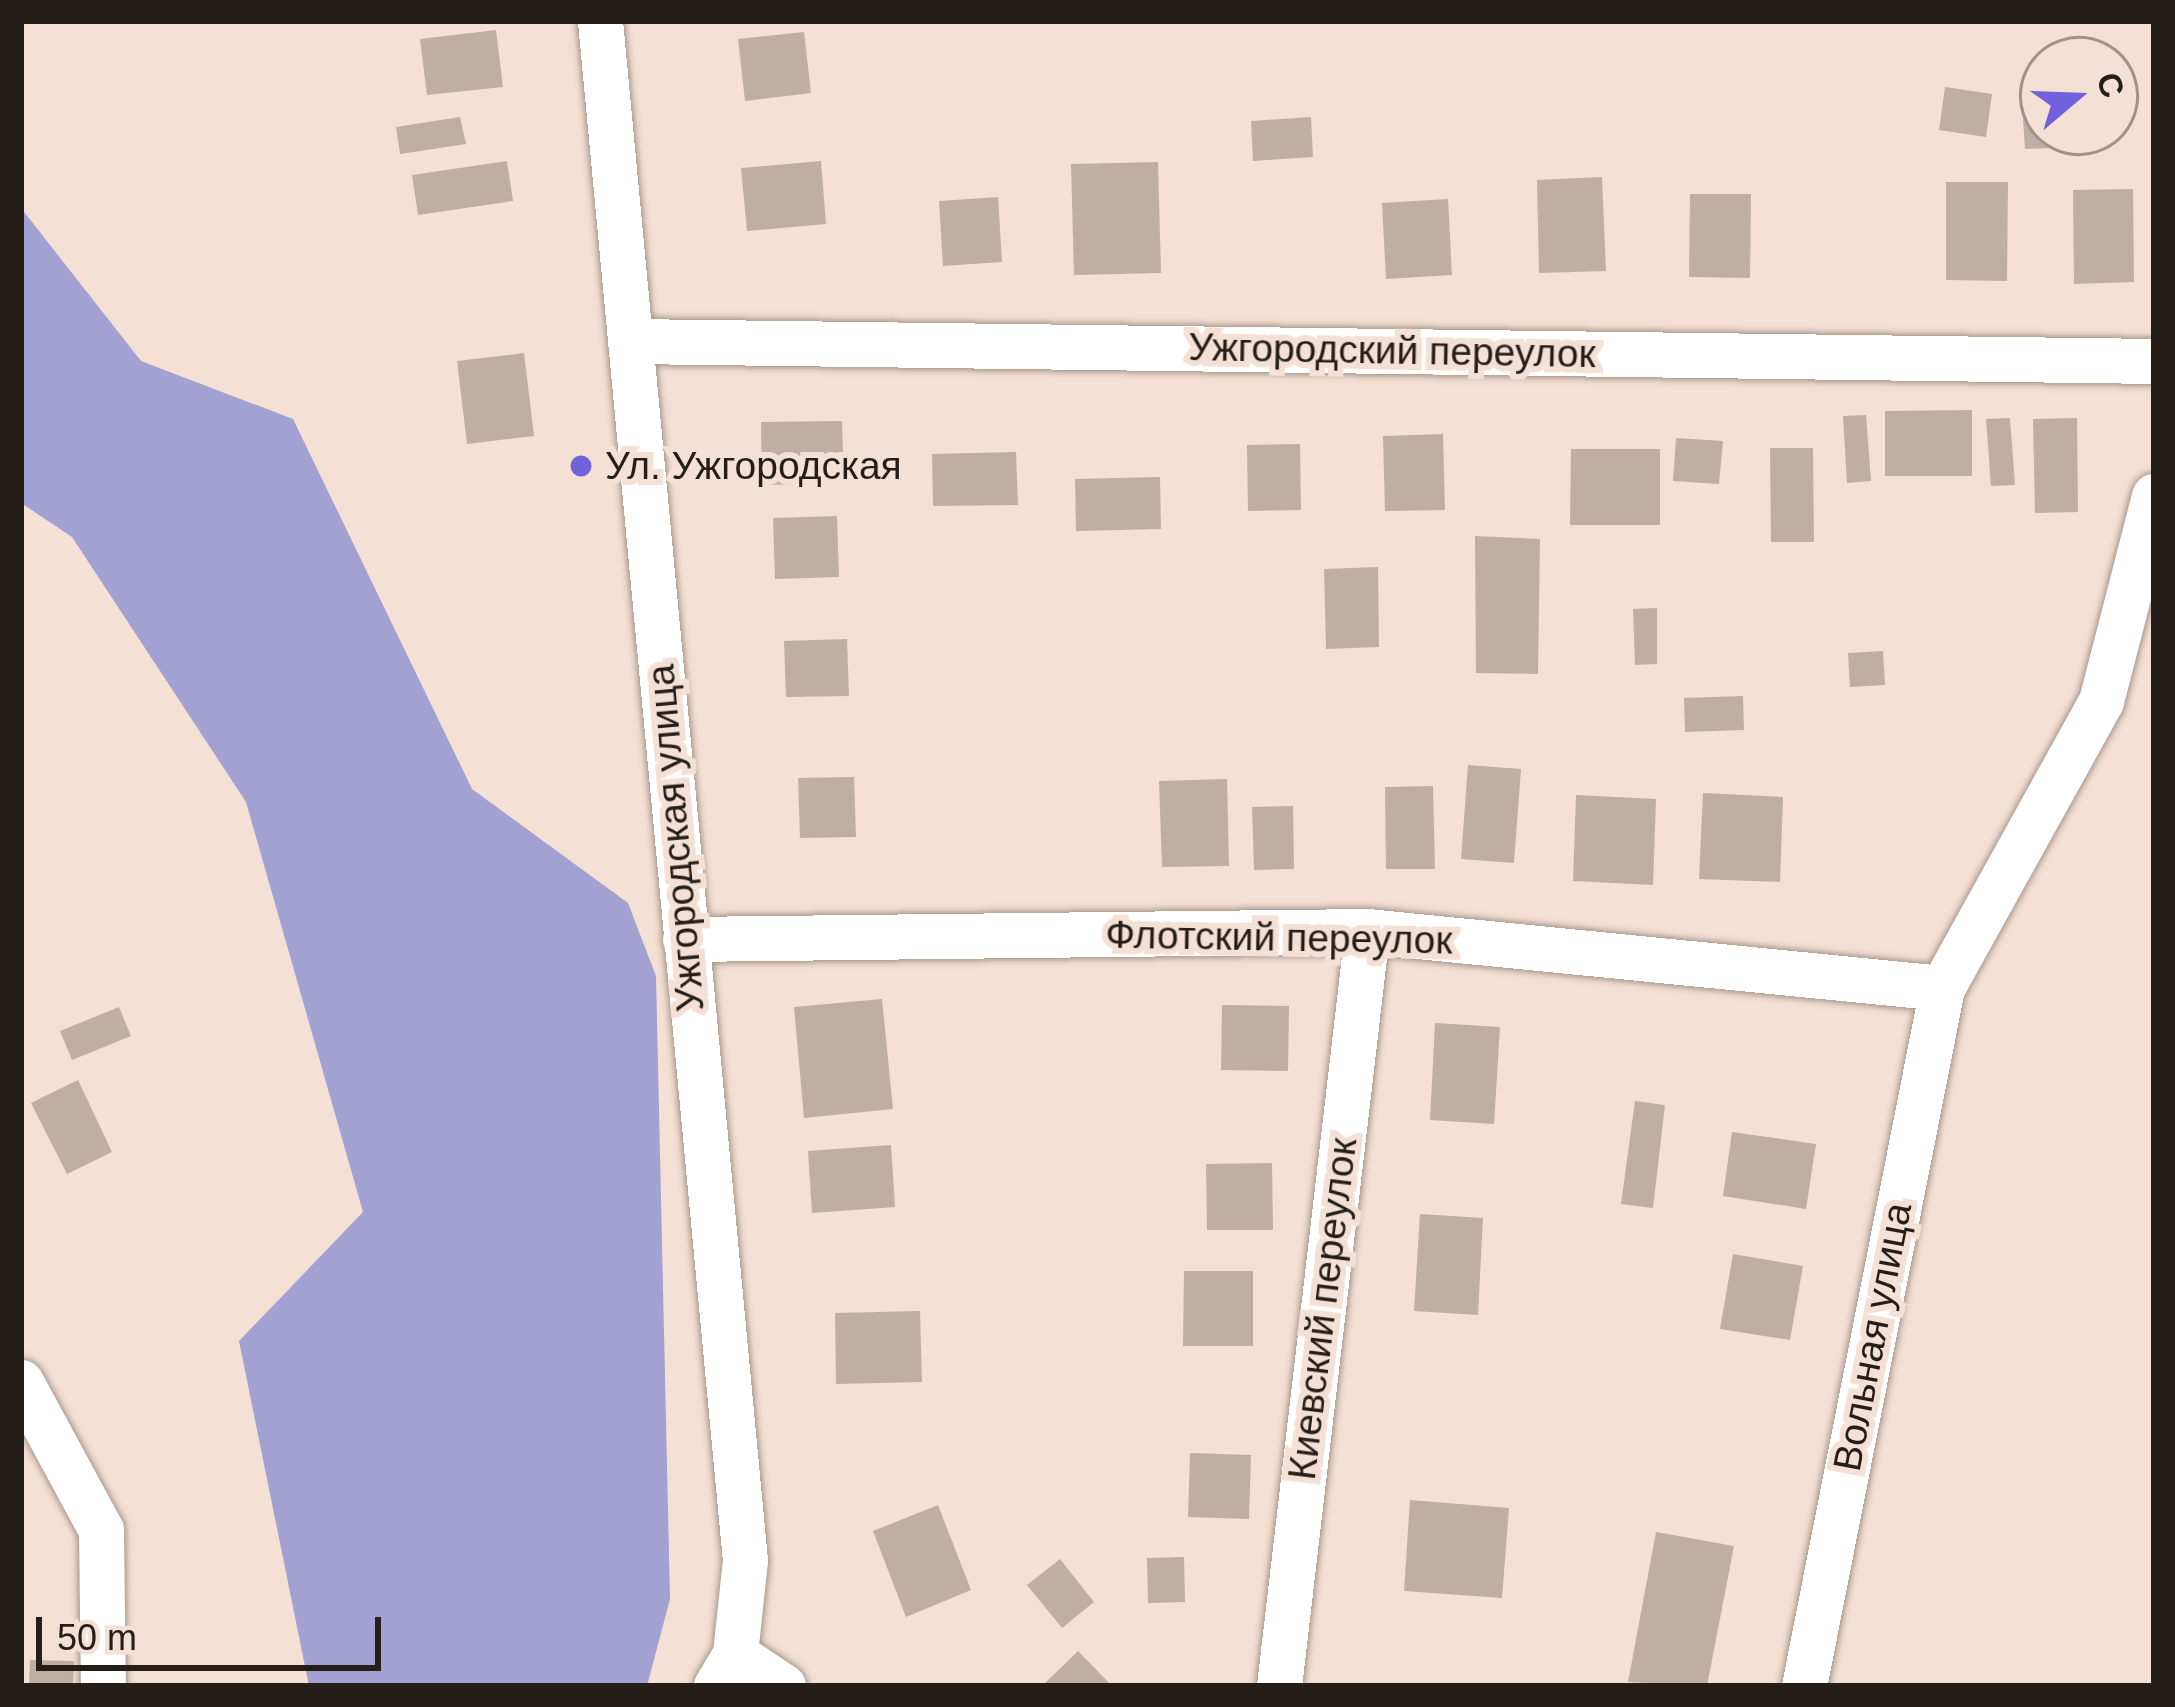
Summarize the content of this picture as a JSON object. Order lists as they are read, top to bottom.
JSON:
{
  "streets": {
    "street": [
      "Ужгородский переулок",
      "Ужгородская улица",
      "Флотский переулок",
      "Киевский переулок",
      "Вольная улица"
    ]
  },
  "crossings": [
    ["Ужгородский переулок", "Ужгородская улица"],
    ["Ужгородская улица", "Флотский переулок"],
    ["Флотский переулок", "Киевский переулок"],
    ["Флотский переулок", "Вольная улица"]
  ],
  "places": ["Ул. Ужгородская"],
  "scale_bar": "50 m",
  "north": "right"
}
